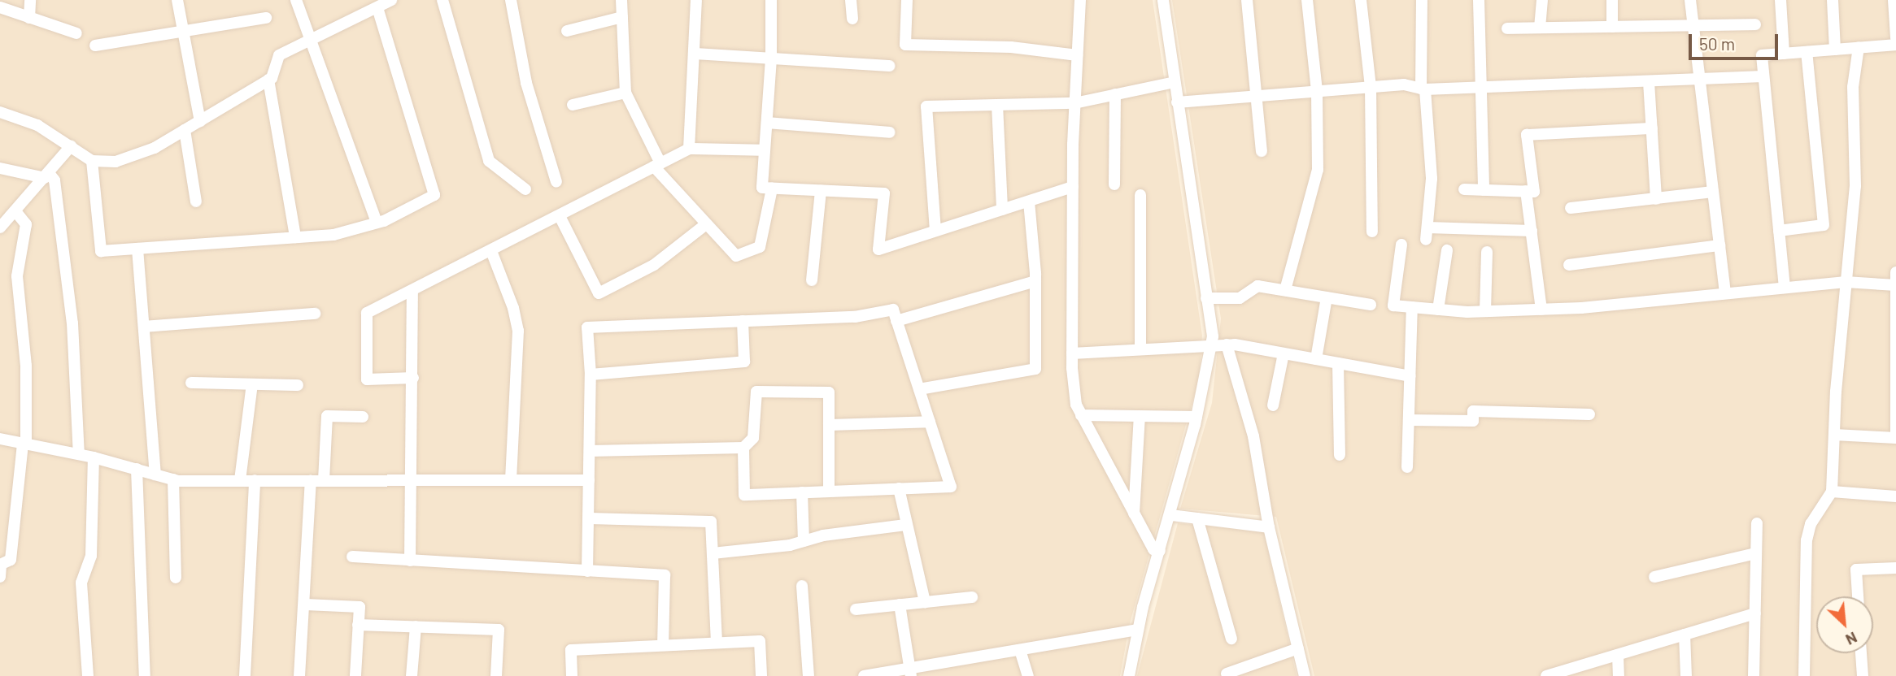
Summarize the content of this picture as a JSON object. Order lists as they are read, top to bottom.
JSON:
{
  "scale_bar": "50 m",
  "north": "bottom right"
}
